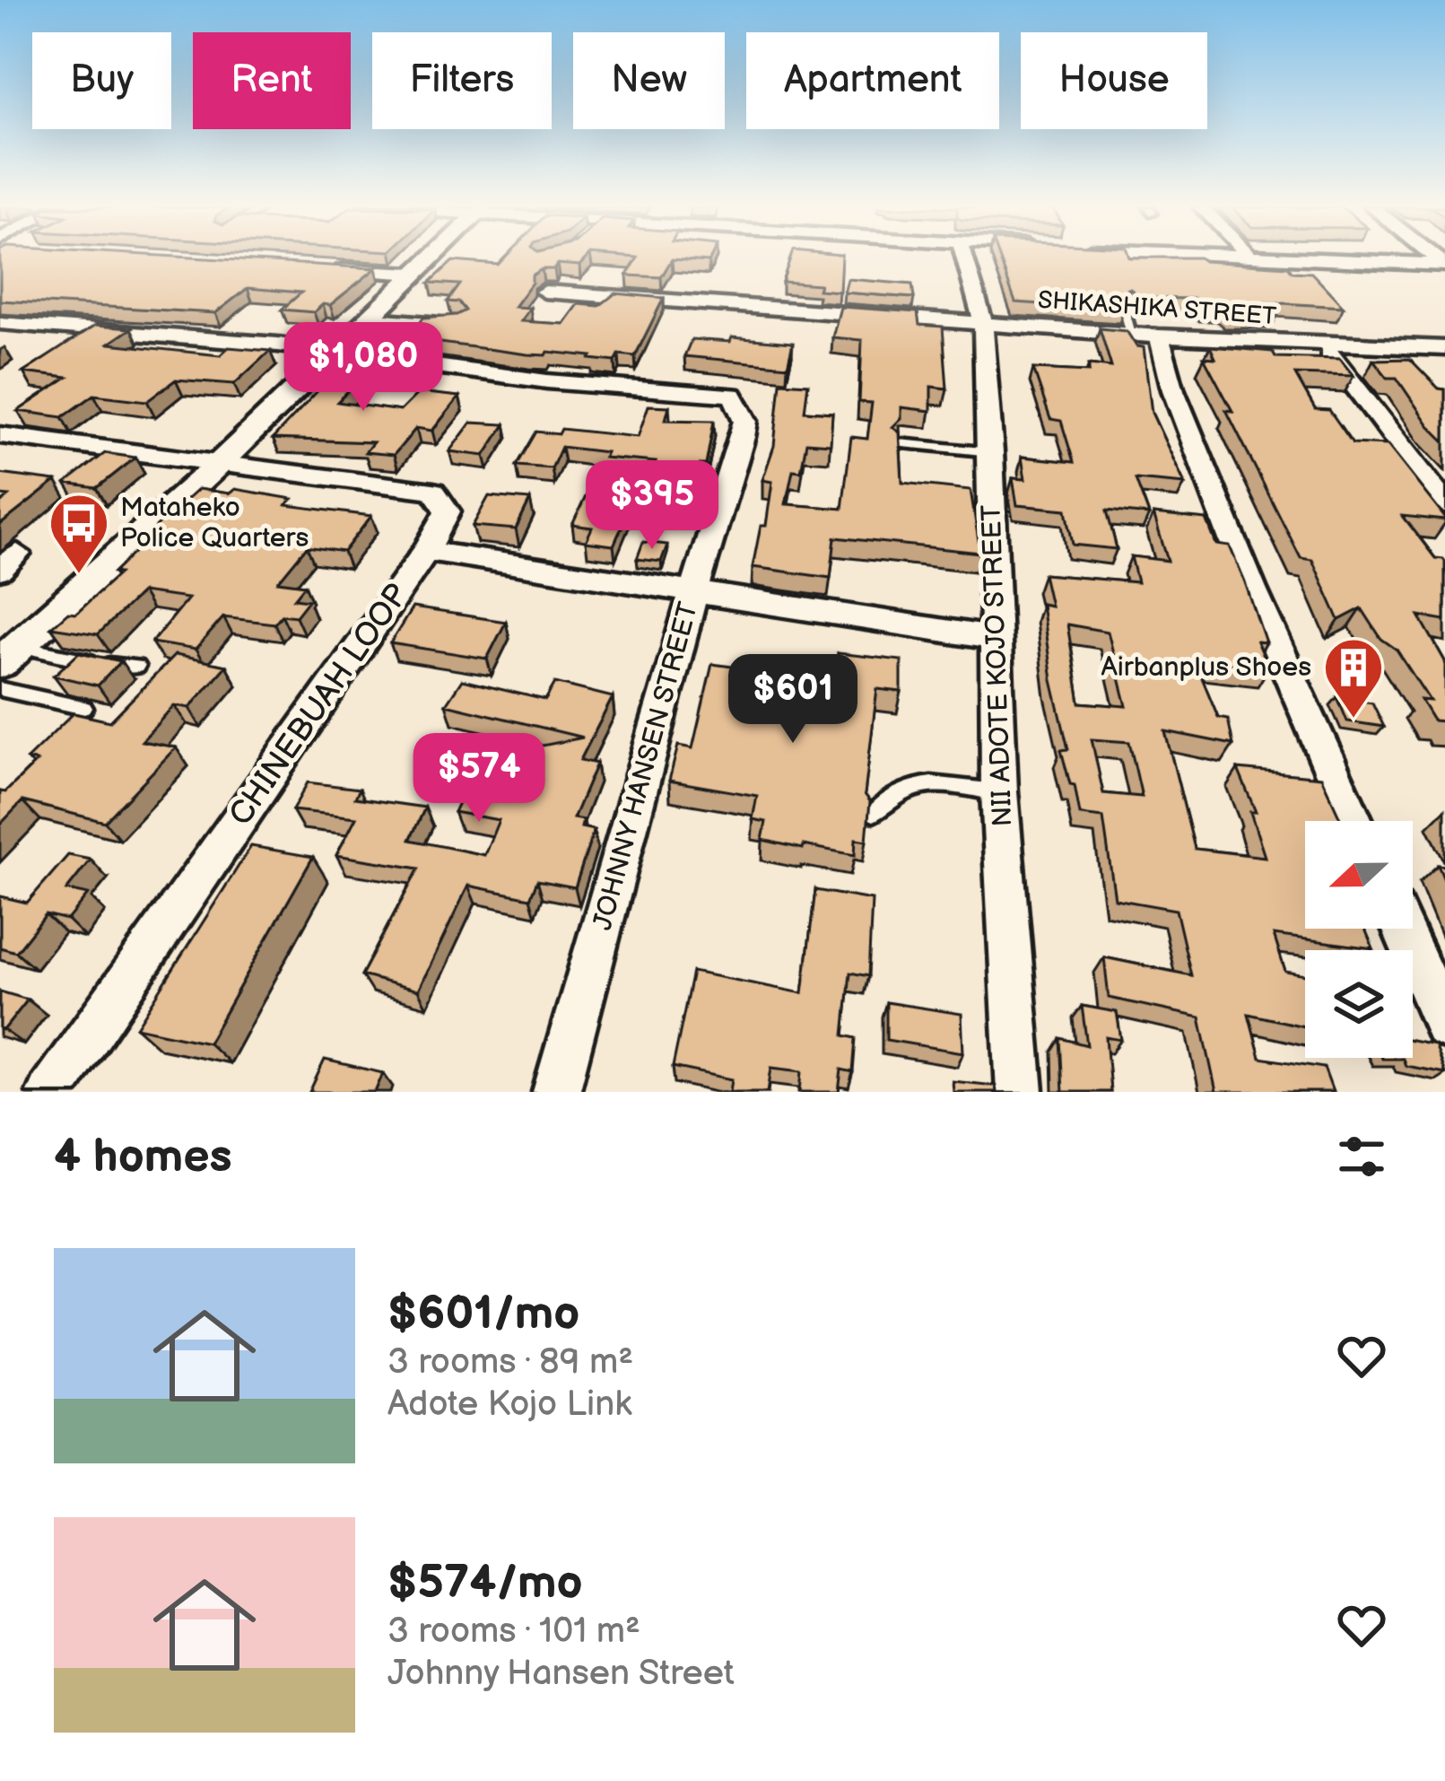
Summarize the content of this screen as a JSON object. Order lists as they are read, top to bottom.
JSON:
{
  "streets": {
    "street": [
      "SHIKASHIKA STREET",
      "NII ADOTE KOJO STREET",
      "CHINEBUAH LOOP",
      "JOHNNY HANSEN STREET"
    ]
  },
  "crossings": [
    ["SHIKASHIKA STREET", "NII ADOTE KOJO STREET"]
  ],
  "places": {
    "bus stop": ["Mataheko Police Quarters"],
    "building": ["Airbanplus Shoes"]
  },
  "north": "left",
  "page": {
    "chip": [
      "Buy",
      "Rent",
      "Filters",
      "New",
      "Apartment",
      "House"
    ],
    "price": [
      "$1,080",
      "$395",
      "$601",
      "$574"
    ],
    "heading": "4 homes",
    "list": [
      {
        "name": "$601/mo",
        "note": "3 rooms · 89 m² · Adote Kojo Link"
      },
      {
        "name": "$574/mo",
        "note": "3 rooms · 101 m² · Johnny Hansen Street"
      }
    ]
  }
}
